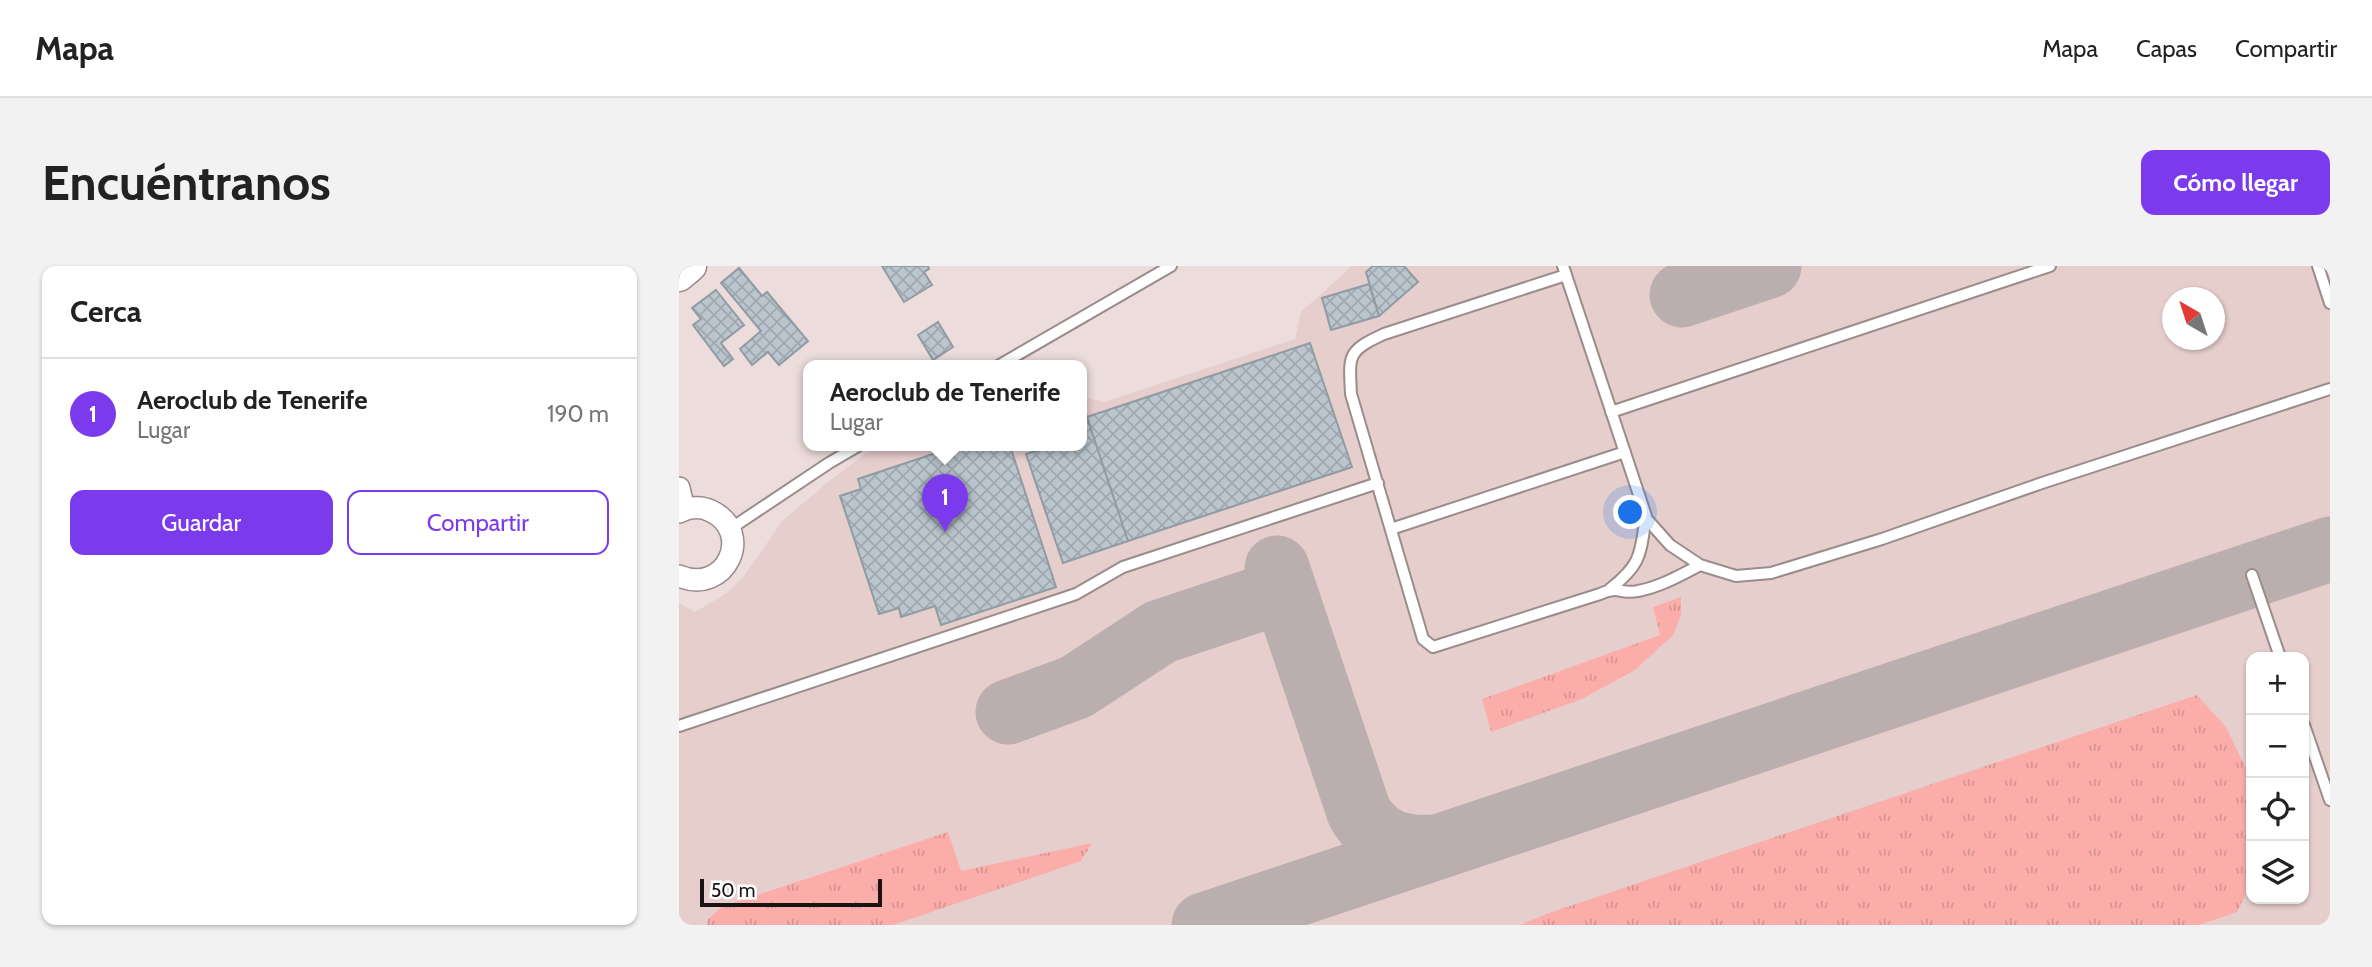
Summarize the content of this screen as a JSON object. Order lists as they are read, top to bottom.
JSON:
{
  "scale_bar": "50 m",
  "north": "top left",
  "page": {
    "header": "Mapa",
    "nav": ["Mapa", "Capas", "Compartir"],
    "buttons": [
      "Cómo llegar",
      ["Guardar", "Compartir"]
    ],
    "title": "Encuéntranos",
    "heading": "Cerca",
    "list": [
      {
        "mark": "1",
        "name": "Aeroclub de Tenerife",
        "note": "Lugar",
        "value": "190 m"
      }
    ],
    "popup": ["Aeroclub de Tenerife", "Lugar"],
    "pins": "1",
    "map_buttons": ["+", "−"],
    "scale": "50 m"
  }
}
